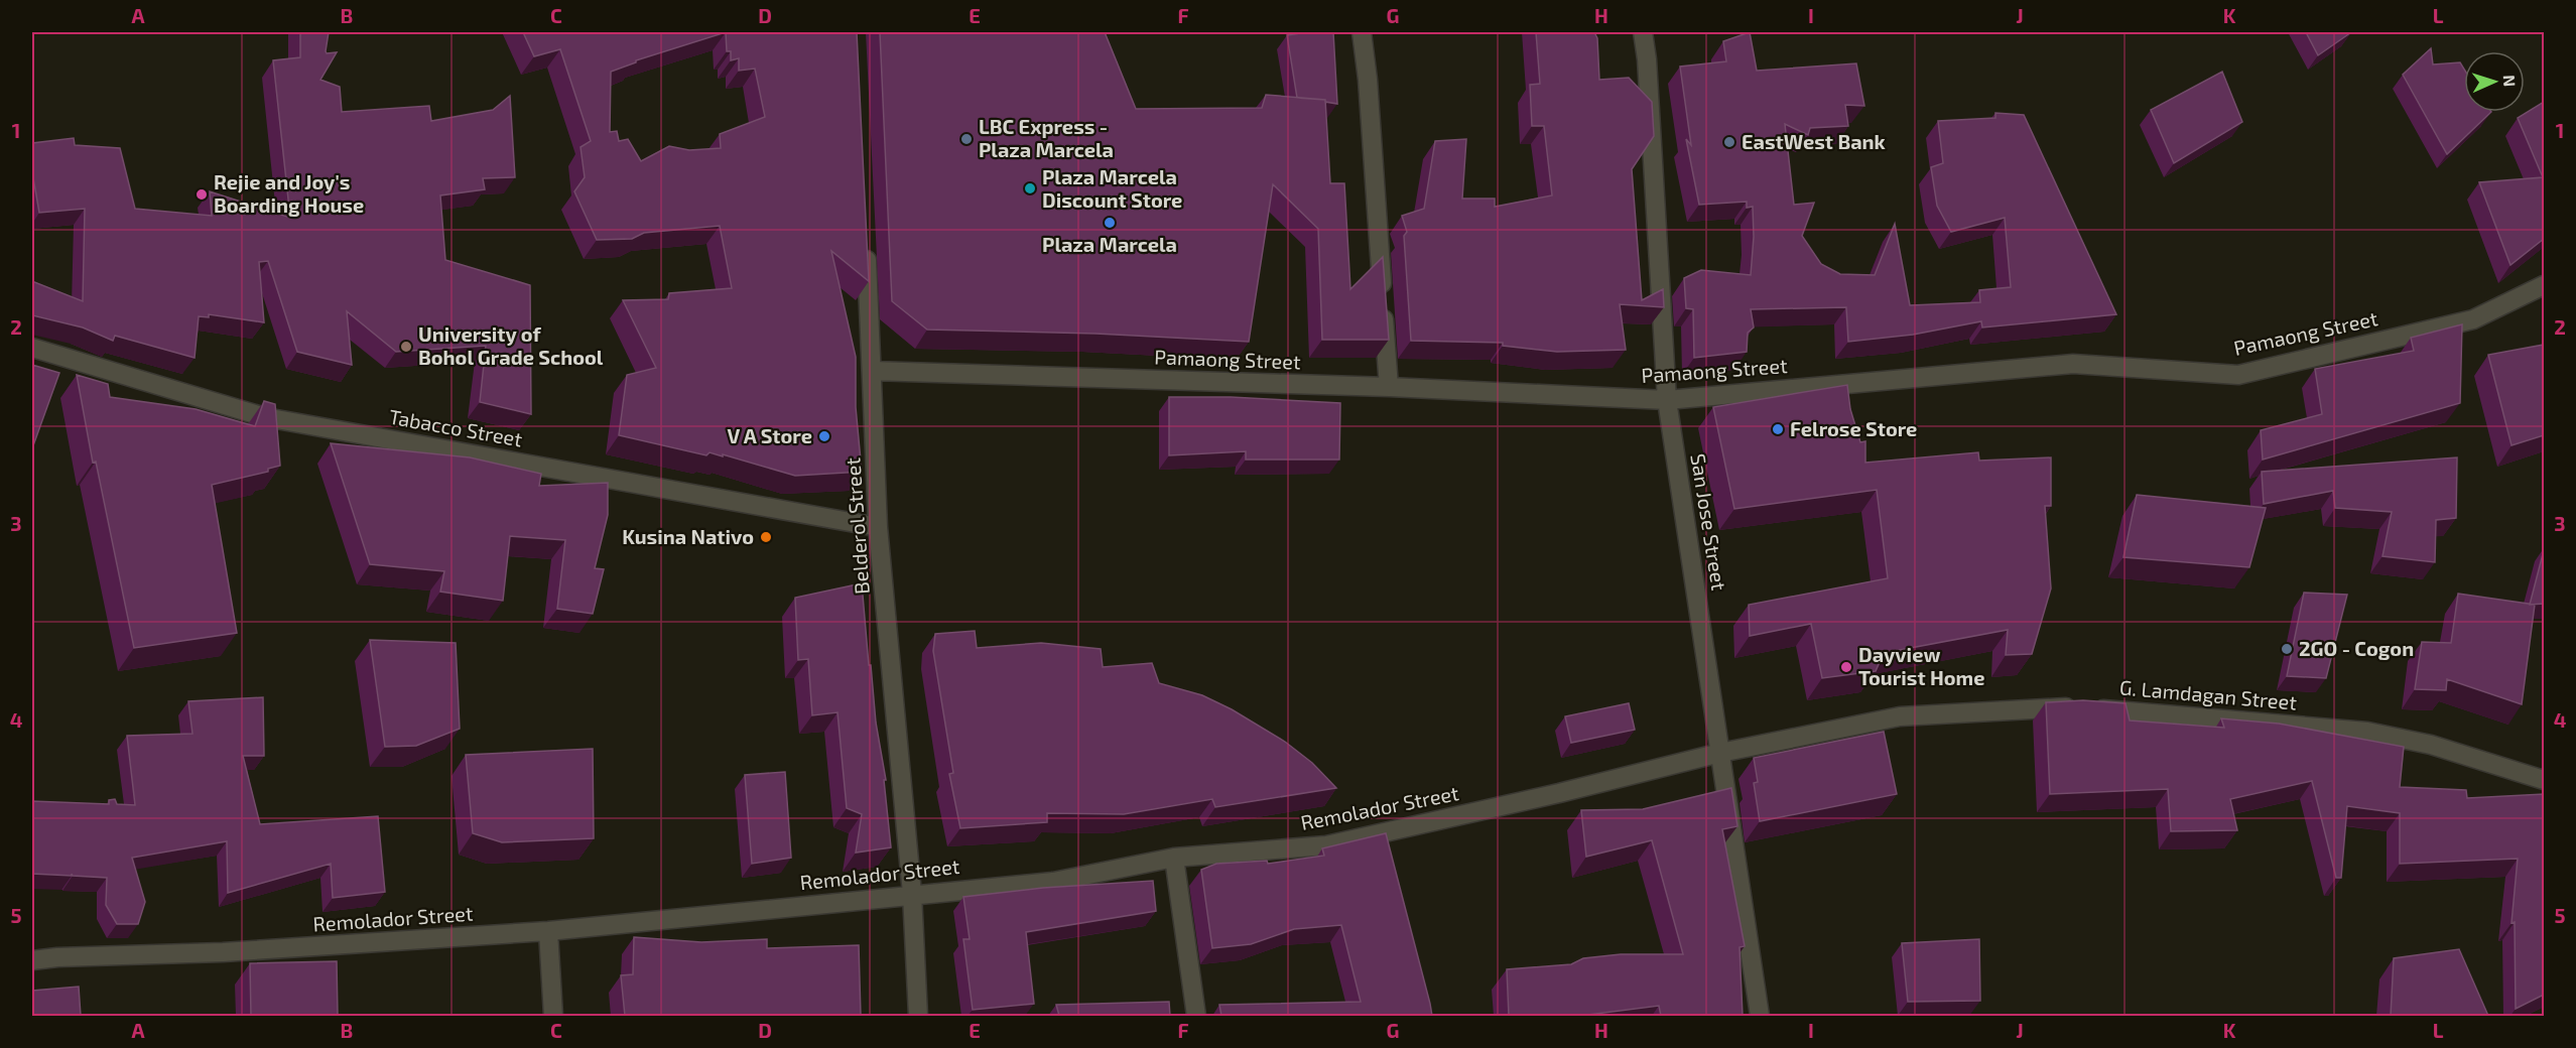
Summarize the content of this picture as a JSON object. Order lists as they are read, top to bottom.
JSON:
{
  "streets": {
    "street": [
      "Pamaong Street",
      "Tabacco Street",
      "San Jose Street",
      "Belderol Street",
      "G. Lamdagan Street",
      "Remolador Street"
    ]
  },
  "crossings": [
    ["Pamaong Street", "San Jose Street"],
    ["Pamaong Street", "Belderol Street"],
    ["Tabacco Street", "Belderol Street"],
    ["San Jose Street", "G. Lamdagan Street"],
    ["San Jose Street", "Remolador Street"],
    ["Belderol Street", "Remolador Street"],
    ["G. Lamdagan Street", "Remolador Street"]
  ],
  "places": [
    "LBC Express - Plaza Marcela",
    "EastWest Bank",
    "Plaza Marcela Discount Store",
    "Rejie and Joy's Boarding House",
    "Plaza Marcela",
    "University of Bohol Grade School",
    "Felrose Store",
    "V A Store",
    "Kusina Nativo",
    "2GO - Cogon",
    "Dayview Tourist Home"
  ],
  "north": "right",
  "grid": {
    "columns": [
      "A",
      "B",
      "C",
      "D",
      "E",
      "F",
      "G",
      "H",
      "I",
      "J",
      "K",
      "L"
    ],
    "rows": [
      "1",
      "2",
      "3",
      "4",
      "5"
    ]
  }
}
